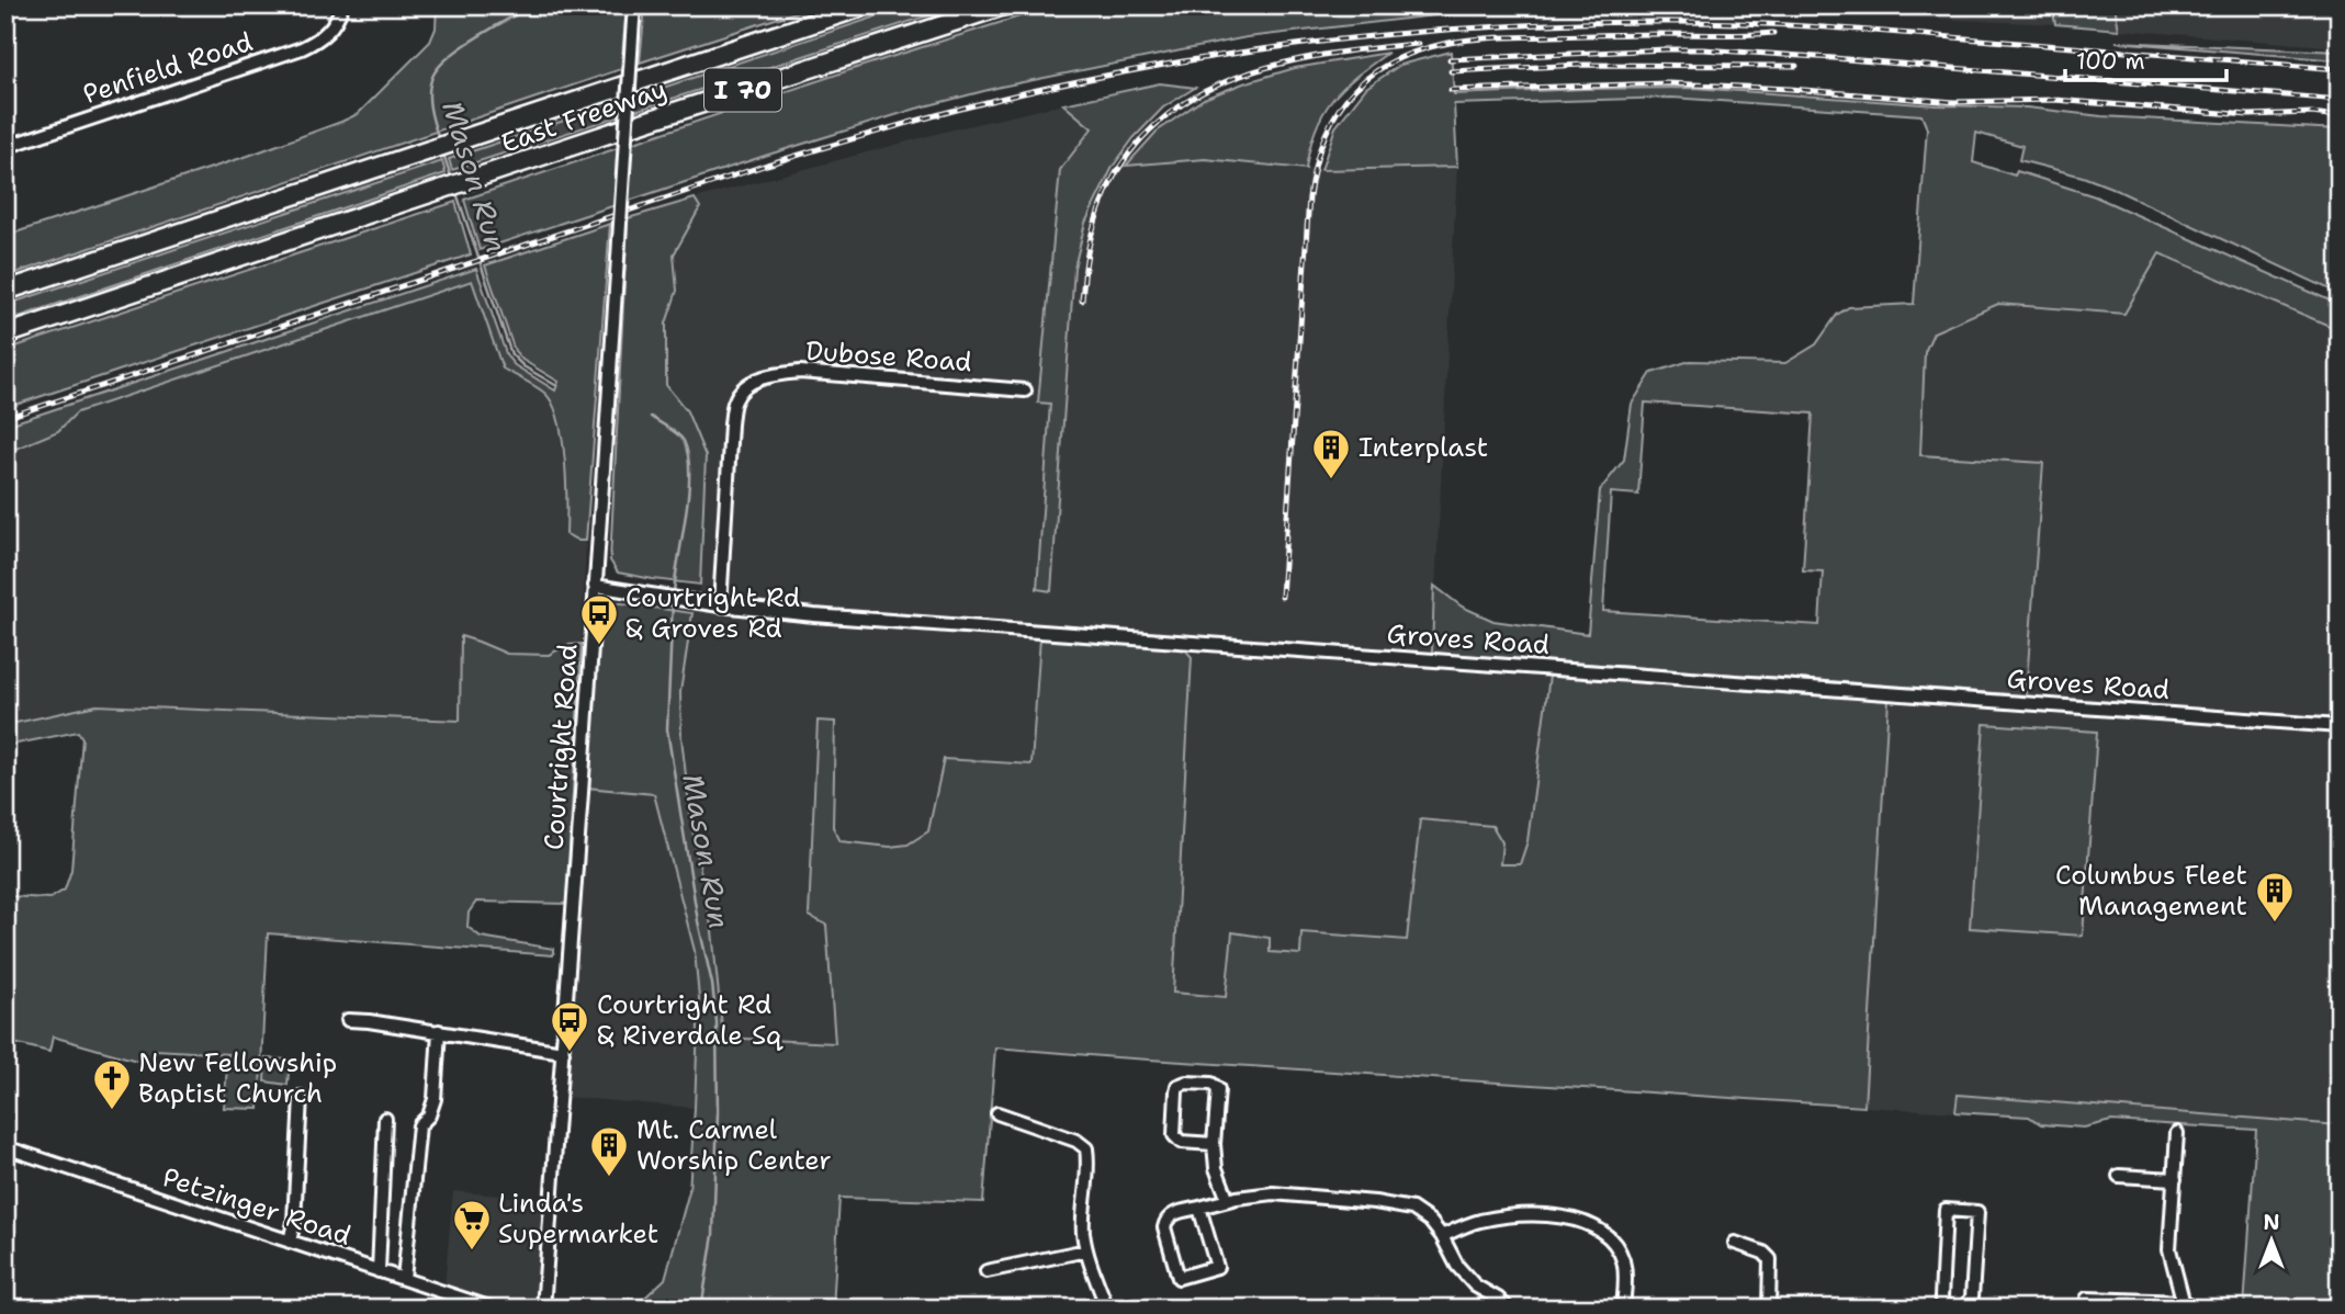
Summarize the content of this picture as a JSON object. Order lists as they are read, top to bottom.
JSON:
{
  "streets": {
    "highway": ["I 70", "East Freeway"],
    "street": [
      "Penfield Road",
      "Dubose Road",
      "Groves Road",
      "Courtright Road",
      "Petzinger Road"
    ]
  },
  "crossings": [
    ["Dubose Road", "Groves Road"],
    ["Groves Road", "Courtright Road"]
  ],
  "water": ["Mason Run"],
  "places": {
    "building": ["Interplast", "Columbus Fleet Management", "Mt. Carmel Worship Center"],
    "bus stop": ["Courtright Rd & Groves Rd", "Courtright Rd & Riverdale Sq"],
    "church": ["New Fellowship Baptist Church"],
    "supermarket": ["Linda's Supermarket"]
  },
  "scale_bar": "100 m",
  "north": "top"
}
